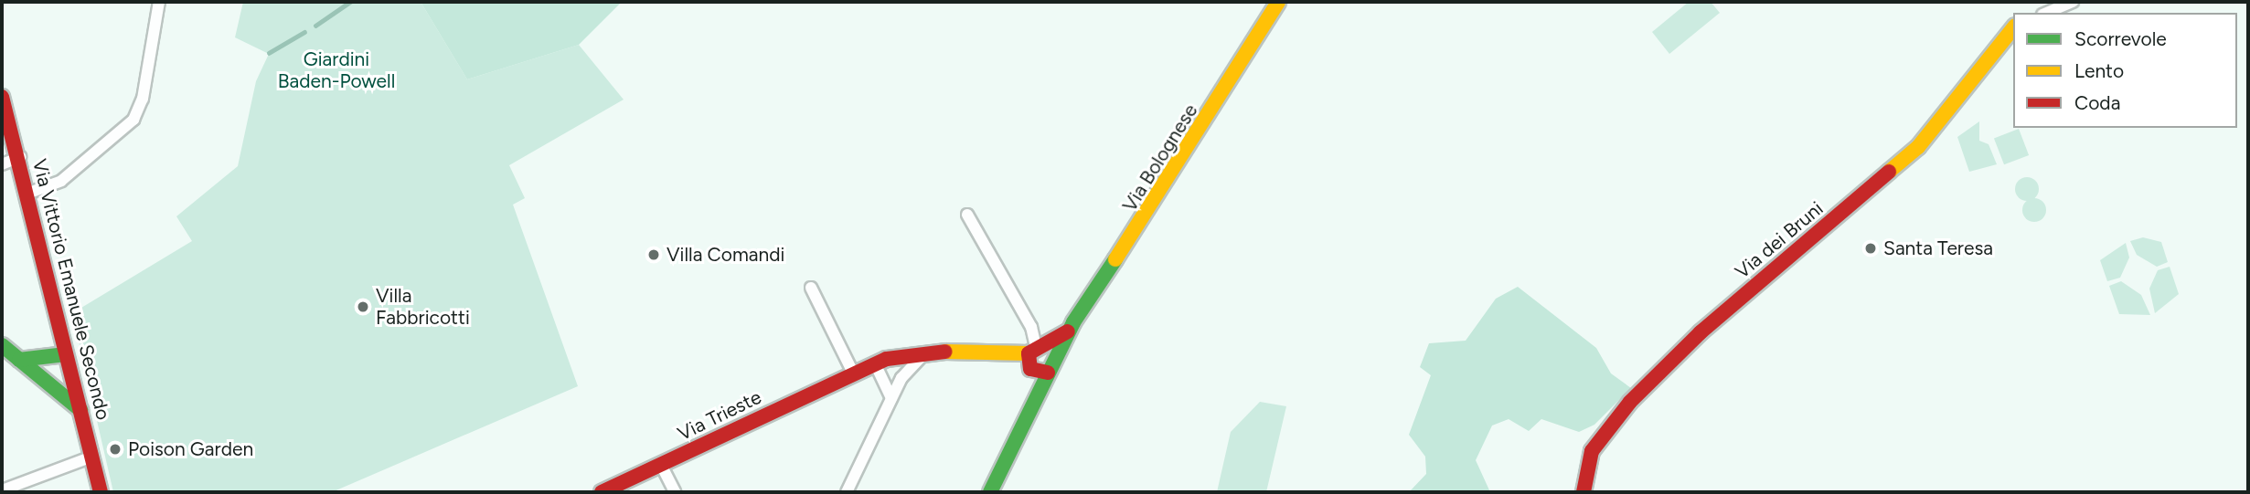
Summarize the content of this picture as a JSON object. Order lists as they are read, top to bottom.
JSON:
{
  "streets": {
    "street": [
      "Via Bolognese",
      "Via dei Bruni",
      "Via Vittorio Emanuele Secondo",
      "Via Trieste"
    ]
  },
  "crossings": [
    ["Via Bolognese", "Via Trieste"]
  ],
  "parks": ["Giardini Baden-Powell"],
  "places": [
    "Santa Teresa",
    "Villa Comandi",
    "Villa Fabbricotti",
    "Poison Garden"
  ],
  "legend": ["Scorrevole", "Lento", "Coda"]
}
